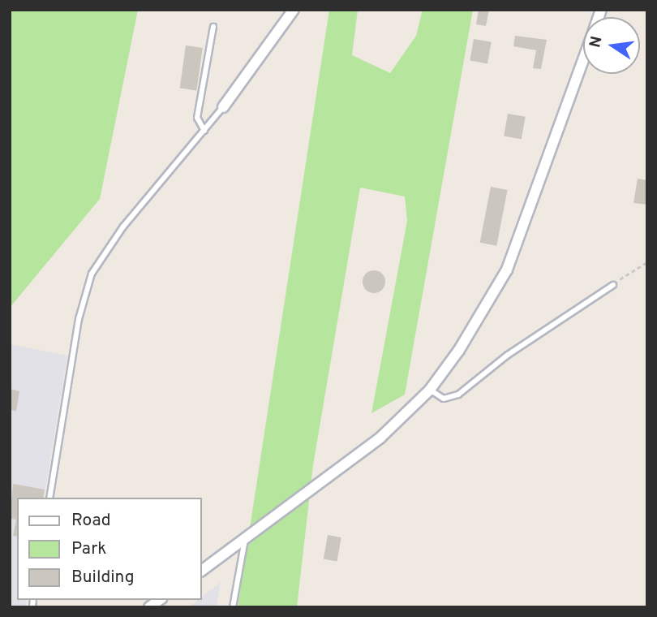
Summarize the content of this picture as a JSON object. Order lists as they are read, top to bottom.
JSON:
{
  "legend": ["Road", "Park", "Building"],
  "north": "left"
}
